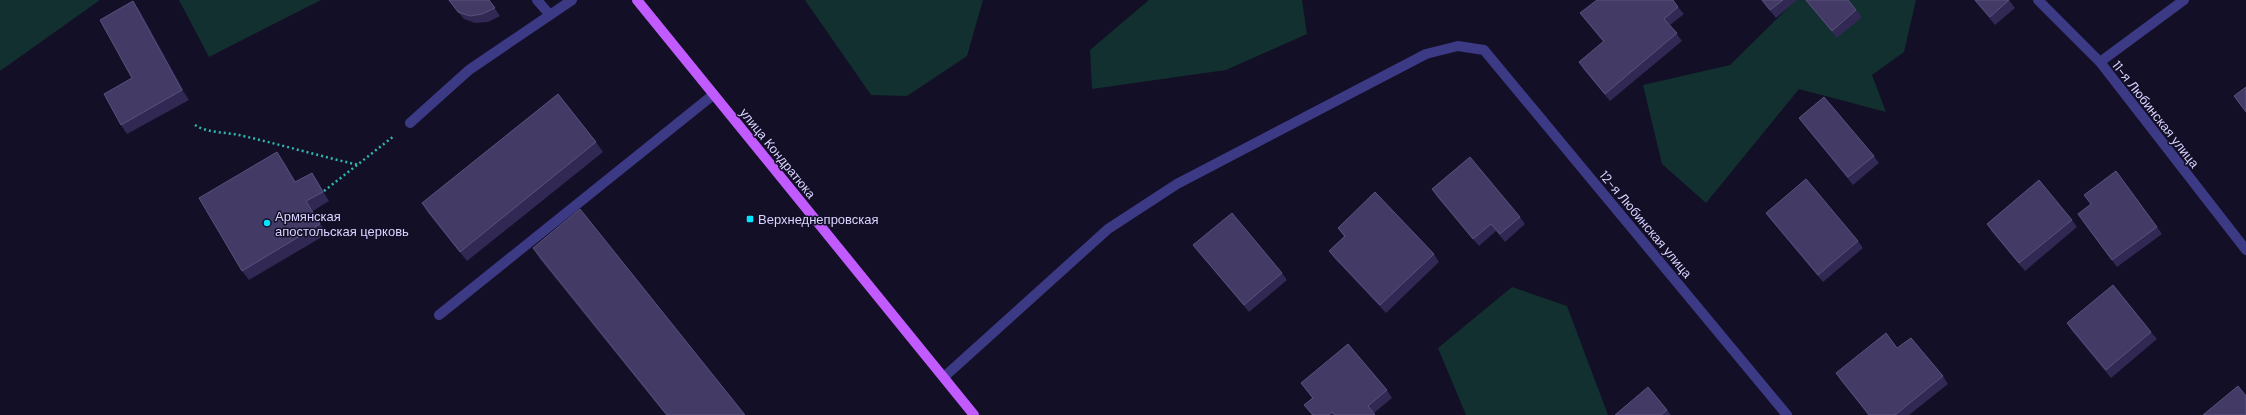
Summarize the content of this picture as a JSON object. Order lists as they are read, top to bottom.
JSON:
{
  "streets": {
    "main road": ["улица Кондратюка"],
    "street": ["11-я Любинская улица", "12-я Любинская улица"]
  },
  "crossings": [
    ["улица Кондратюка", "12-я Любинская улица"]
  ],
  "places": {
    "transit": ["Верхнеднепровская"],
    "other": ["Армянская апостольская церковь"]
  }
}
